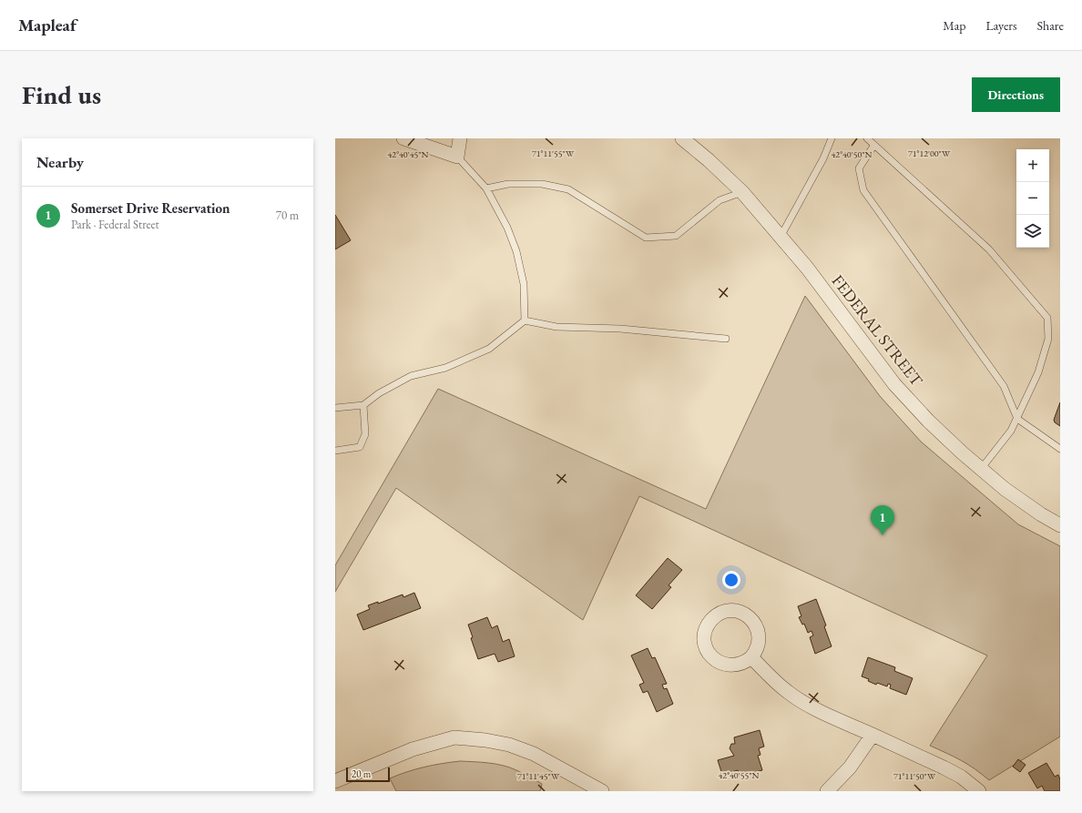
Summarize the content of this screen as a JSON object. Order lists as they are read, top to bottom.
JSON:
{
  "streets": {
    "street": ["FEDERAL STREET"]
  },
  "scale_bar": "20 m",
  "page": {
    "header": "Mapleaf",
    "nav": ["Map", "Layers", "Share"],
    "buttons": "Directions",
    "title": "Find us",
    "heading": "Nearby",
    "map_buttons": ["+", "−"],
    "list": [
      {
        "mark": "1",
        "name": "Somerset Drive Reservation",
        "note": "Park · Federal Street",
        "value": "70 m"
      }
    ],
    "pins": "1",
    "scale": "20 m"
  },
  "coordinates": [
    "71°11'55\"W",
    "71°12'00\"W",
    "42°40'45\"N",
    "42°40'50\"N",
    "42°40'55\"N",
    "71°11'45\"W",
    "71°11'50\"W"
  ]
}
